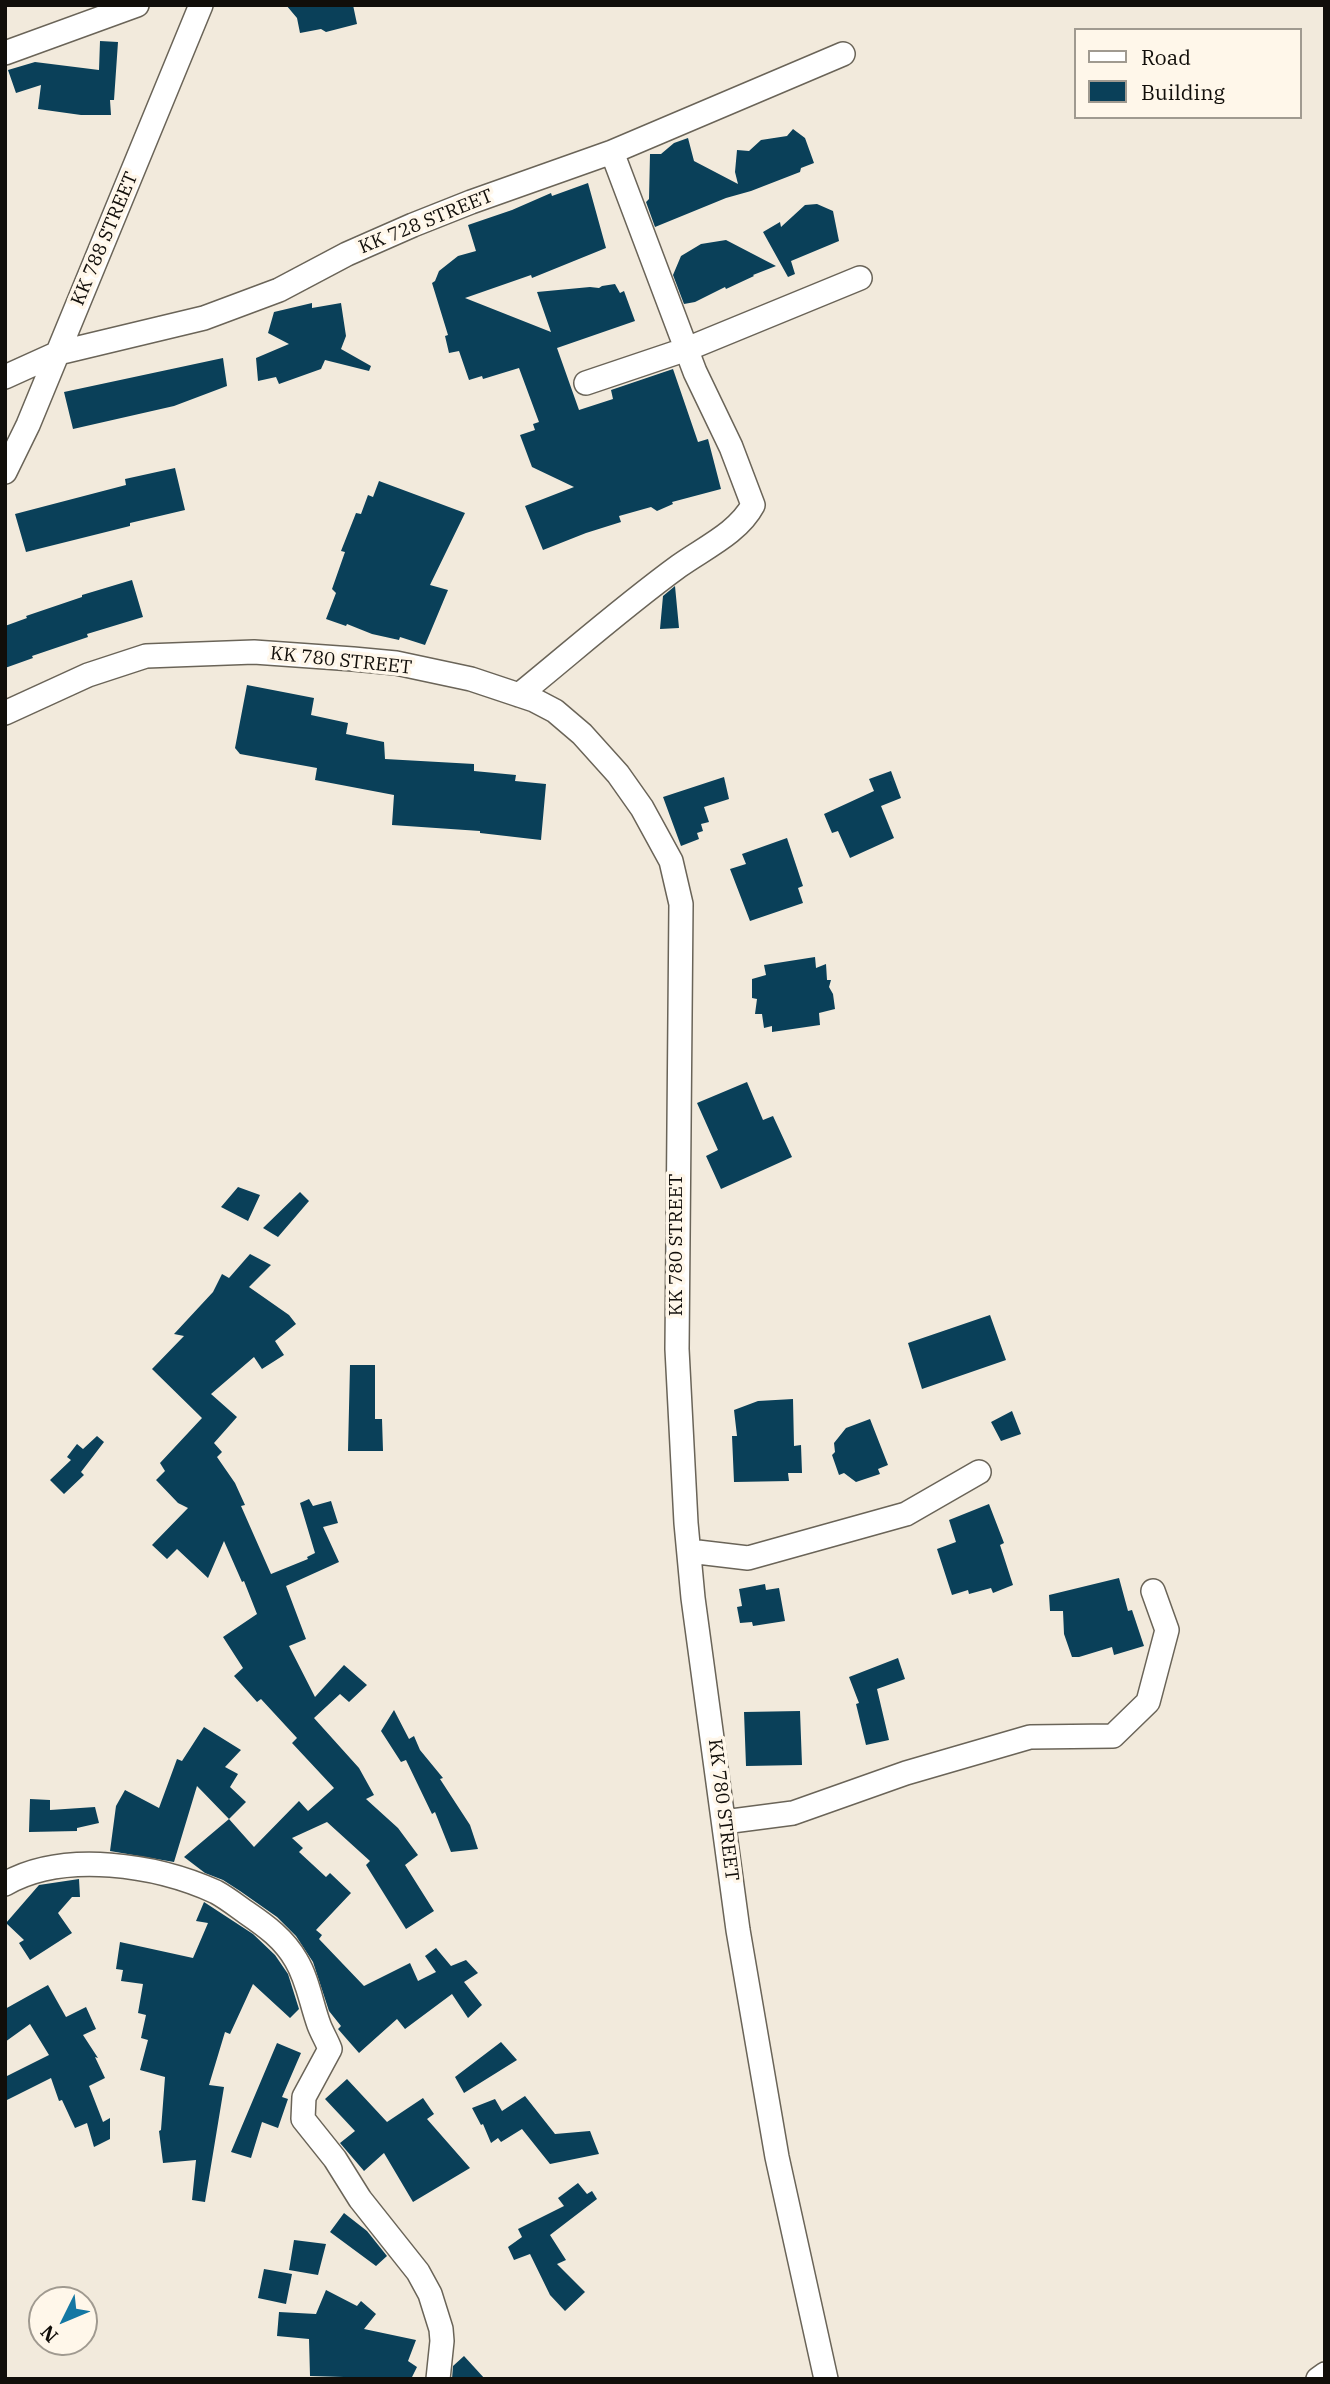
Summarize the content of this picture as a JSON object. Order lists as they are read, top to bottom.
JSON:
{
  "streets": {
    "street": ["KK 728 STREET", "KK 788 STREET", "KK 780 STREET"]
  },
  "crossings": [
    ["KK 728 STREET", "KK 788 STREET"]
  ],
  "legend": ["Road", "Building"],
  "north": "bottom left"
}
